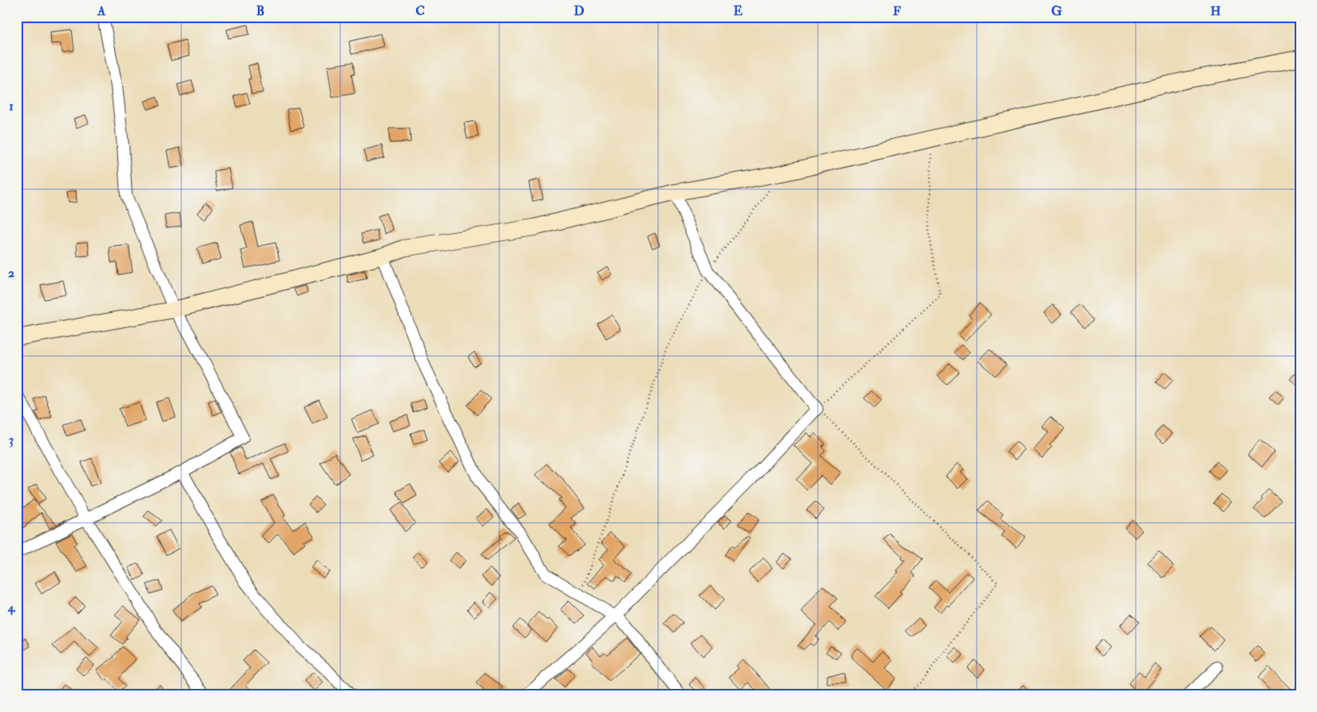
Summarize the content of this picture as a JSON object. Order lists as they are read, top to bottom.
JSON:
{
  "grid": {
    "columns": [
      "A",
      "B",
      "C",
      "D",
      "E",
      "F",
      "G",
      "H"
    ],
    "rows": [
      "1",
      "2",
      "3",
      "4"
    ]
  }
}
